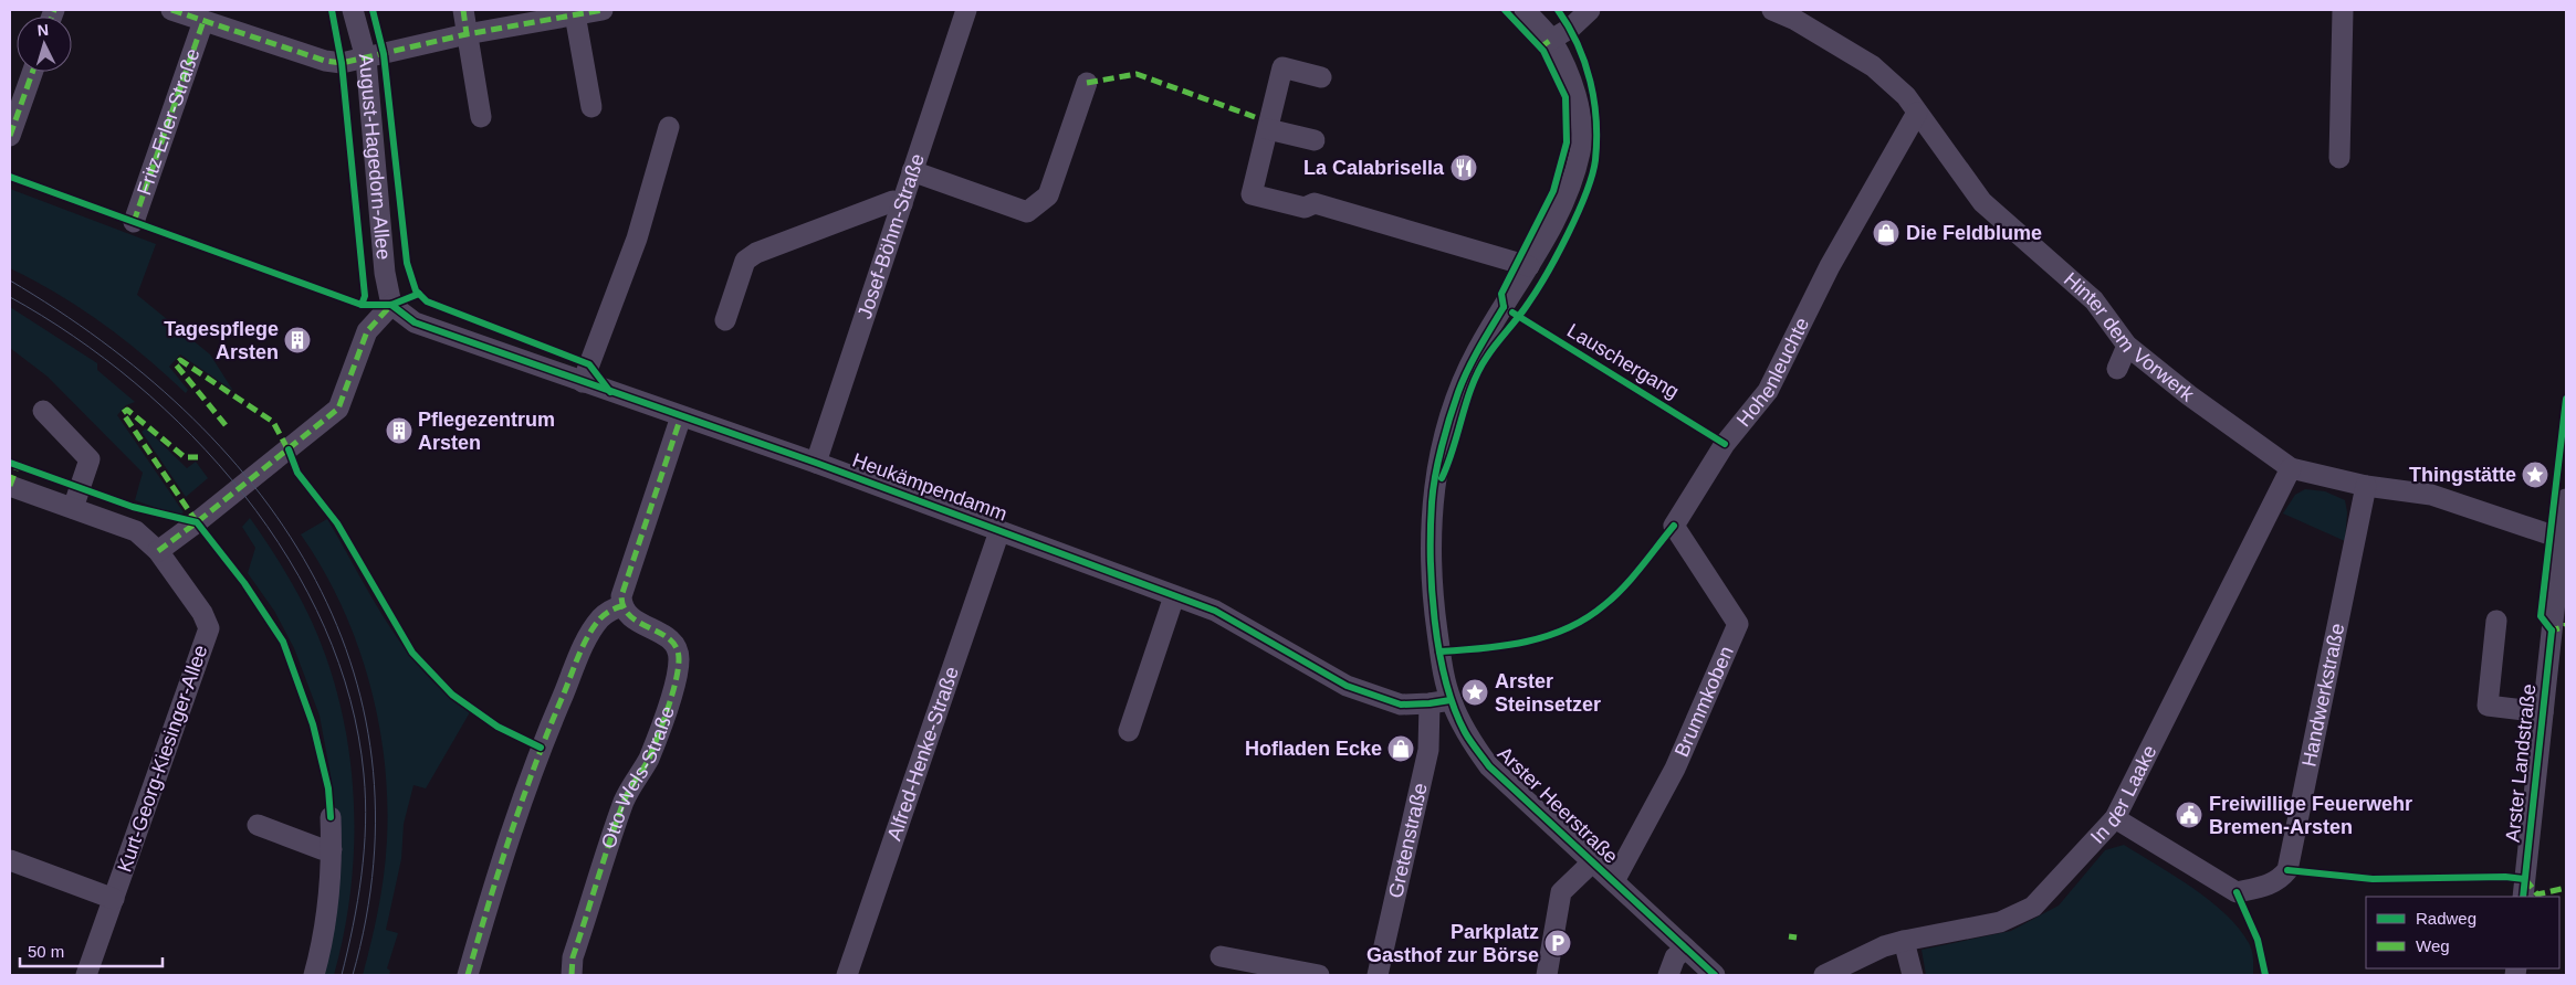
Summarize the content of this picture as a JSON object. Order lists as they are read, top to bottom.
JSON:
{
  "streets": {
    "street": [
      "Fritz-Erler-Straße",
      "August-Hagedorn-Allee",
      "Josef-Böhm-Straße",
      "Hinter dem Vorwerk",
      "Hohenleuchte",
      "Heukämpendamm",
      "Handwerkstraße",
      "Brummkoben",
      "Alfred-Henke-Straße",
      "Kurt-Georg-Kiesinger-Allee",
      "Arster Landstraße",
      "Otto-Wels-Straße",
      "In der Laake",
      "Arster Heerstraße",
      "Gretenstraße"
    ],
    "cycle path": ["Lauschergang"]
  },
  "crossings": [
    ["August-Hagedorn-Allee", "Heukämpendamm"],
    ["Josef-Böhm-Straße", "Heukämpendamm"],
    ["Hinter dem Vorwerk", "Hohenleuchte"],
    ["Hinter dem Vorwerk", "Handwerkstraße"],
    ["Hinter dem Vorwerk", "Arster Landstraße"],
    ["Hinter dem Vorwerk", "In der Laake"],
    ["Hohenleuchte", "Brummkoben"],
    ["Heukämpendamm", "Alfred-Henke-Straße"],
    ["Heukämpendamm", "Arster Heerstraße"],
    ["Heukämpendamm", "Gretenstraße"],
    ["Handwerkstraße", "In der Laake"],
    ["Brummkoben", "Arster Heerstraße"]
  ],
  "places": {
    "restaurant": ["La Calabrisella"],
    "shop": ["Die Feldblume", "Hofladen Ecke"],
    "building": ["Tagespflege Arsten", "Pflegezentrum Arsten"],
    "place": ["Thingstätte", "Arster Steinsetzer"],
    "public building": ["Freiwillige Feuerwehr Bremen-Arsten"],
    "parking": ["Parkplatz Gasthof zur Börse"]
  },
  "legend": ["Radweg", "Weg"],
  "scale_bar": "50 m",
  "north": "top"
}
